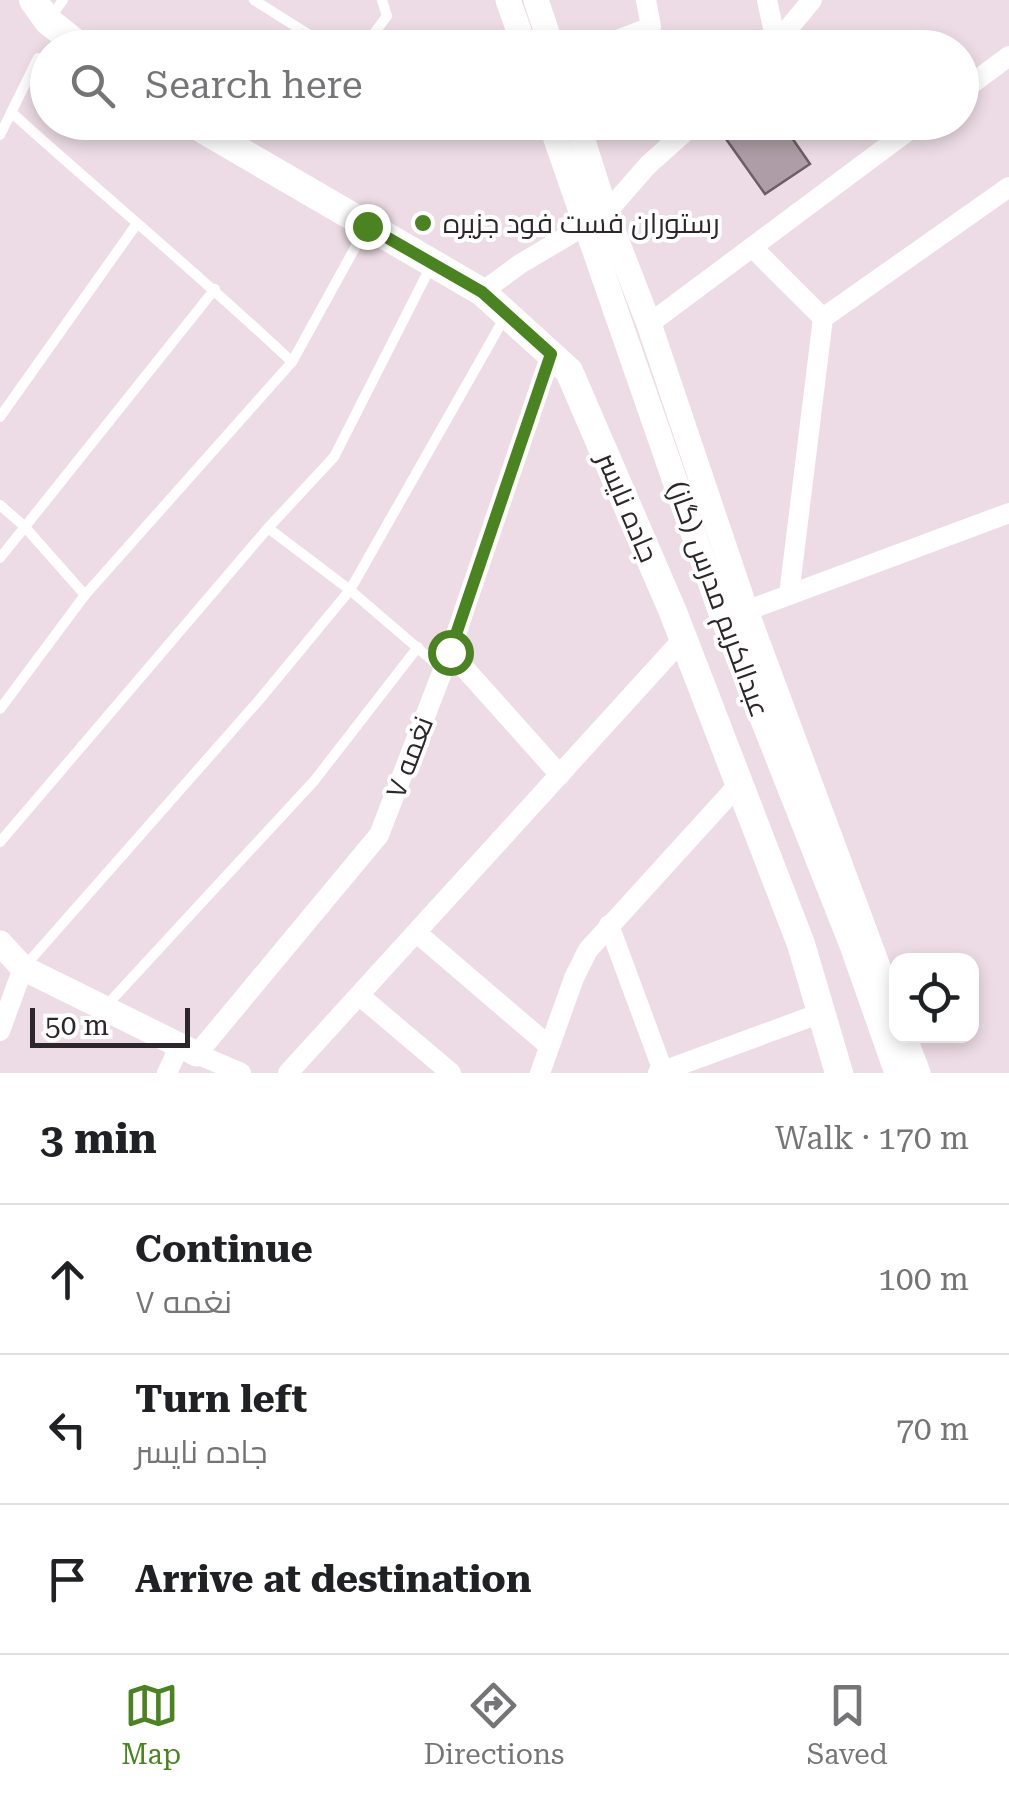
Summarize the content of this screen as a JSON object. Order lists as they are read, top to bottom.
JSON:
{
  "streets": {
    "main road": ["جاده نایسر"],
    "street": ["عبدالکریم مدرس (گاز)", "نغمه ۷"]
  },
  "crossings": [
    ["جاده نایسر", "نغمه ۷"]
  ],
  "places": ["رستوران فست فود جزیره"],
  "scale_bar": "50 m",
  "page": {
    "search": "Search here",
    "scale": "50 m",
    "heading": ["3 min", "Walk · 170 m"],
    "list": [
      ["Continue", "نغمه ۷", "100 m"],
      ["Turn left", "جاده نایسر", "70 m"],
      "Arrive at destination"
    ],
    "nav": ["Map", "Directions", "Saved"]
  }
}
